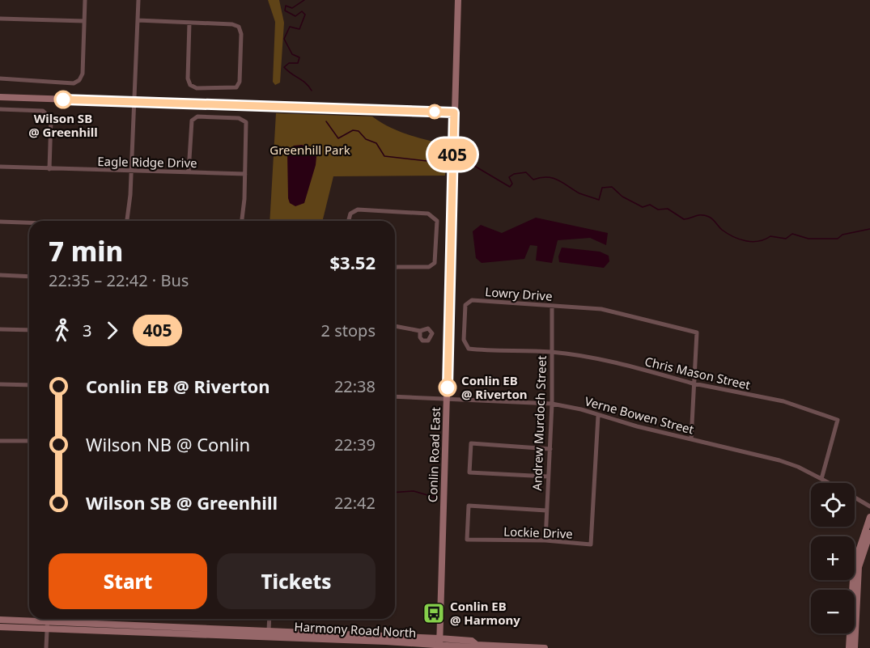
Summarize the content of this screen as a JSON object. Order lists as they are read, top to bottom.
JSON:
{
  "streets": {
    "street": [
      "Eagle Ridge Drive",
      "Lowry Drive",
      "Chris Mason Street",
      "Verne Bowen Street",
      "Andrew Murdoch Street",
      "Conlin Road East",
      "Lockie Drive",
      "Harmony Road North"
    ]
  },
  "crossings": [
    ["Lowry Drive", "Chris Mason Street"],
    ["Lowry Drive", "Andrew Murdoch Street"],
    ["Chris Mason Street", "Verne Bowen Street"],
    ["Chris Mason Street", "Andrew Murdoch Street"],
    ["Verne Bowen Street", "Andrew Murdoch Street"],
    ["Verne Bowen Street", "Conlin Road East"],
    ["Verne Bowen Street", "Lockie Drive"],
    ["Andrew Murdoch Street", "Lockie Drive"],
    ["Conlin Road East", "Harmony Road North"]
  ],
  "parks": ["Greenhill Park"],
  "places": {
    "other": ["Wilson SB @ Greenhill", "Conlin EB @ Riverton"],
    "bus stop": ["Conlin EB @ Harmony"]
  },
  "lines": ["bus line 405"],
  "page": {
    "on_map": "405",
    "heading": ["7 min", "22:35 – 22:42 · Bus", "$3.52"],
    "legs": ["3", "405", "2 stops"],
    "list": [
      {
        "name": "Conlin EB @ Riverton",
        "value": "22:38"
      },
      {
        "name": "Wilson NB @ Conlin",
        "value": "22:39"
      },
      {
        "name": "Wilson SB @ Greenhill",
        "value": "22:42"
      }
    ],
    "map_buttons": ["+", "−"],
    "buttons": ["Start", "Tickets"]
  }
}
